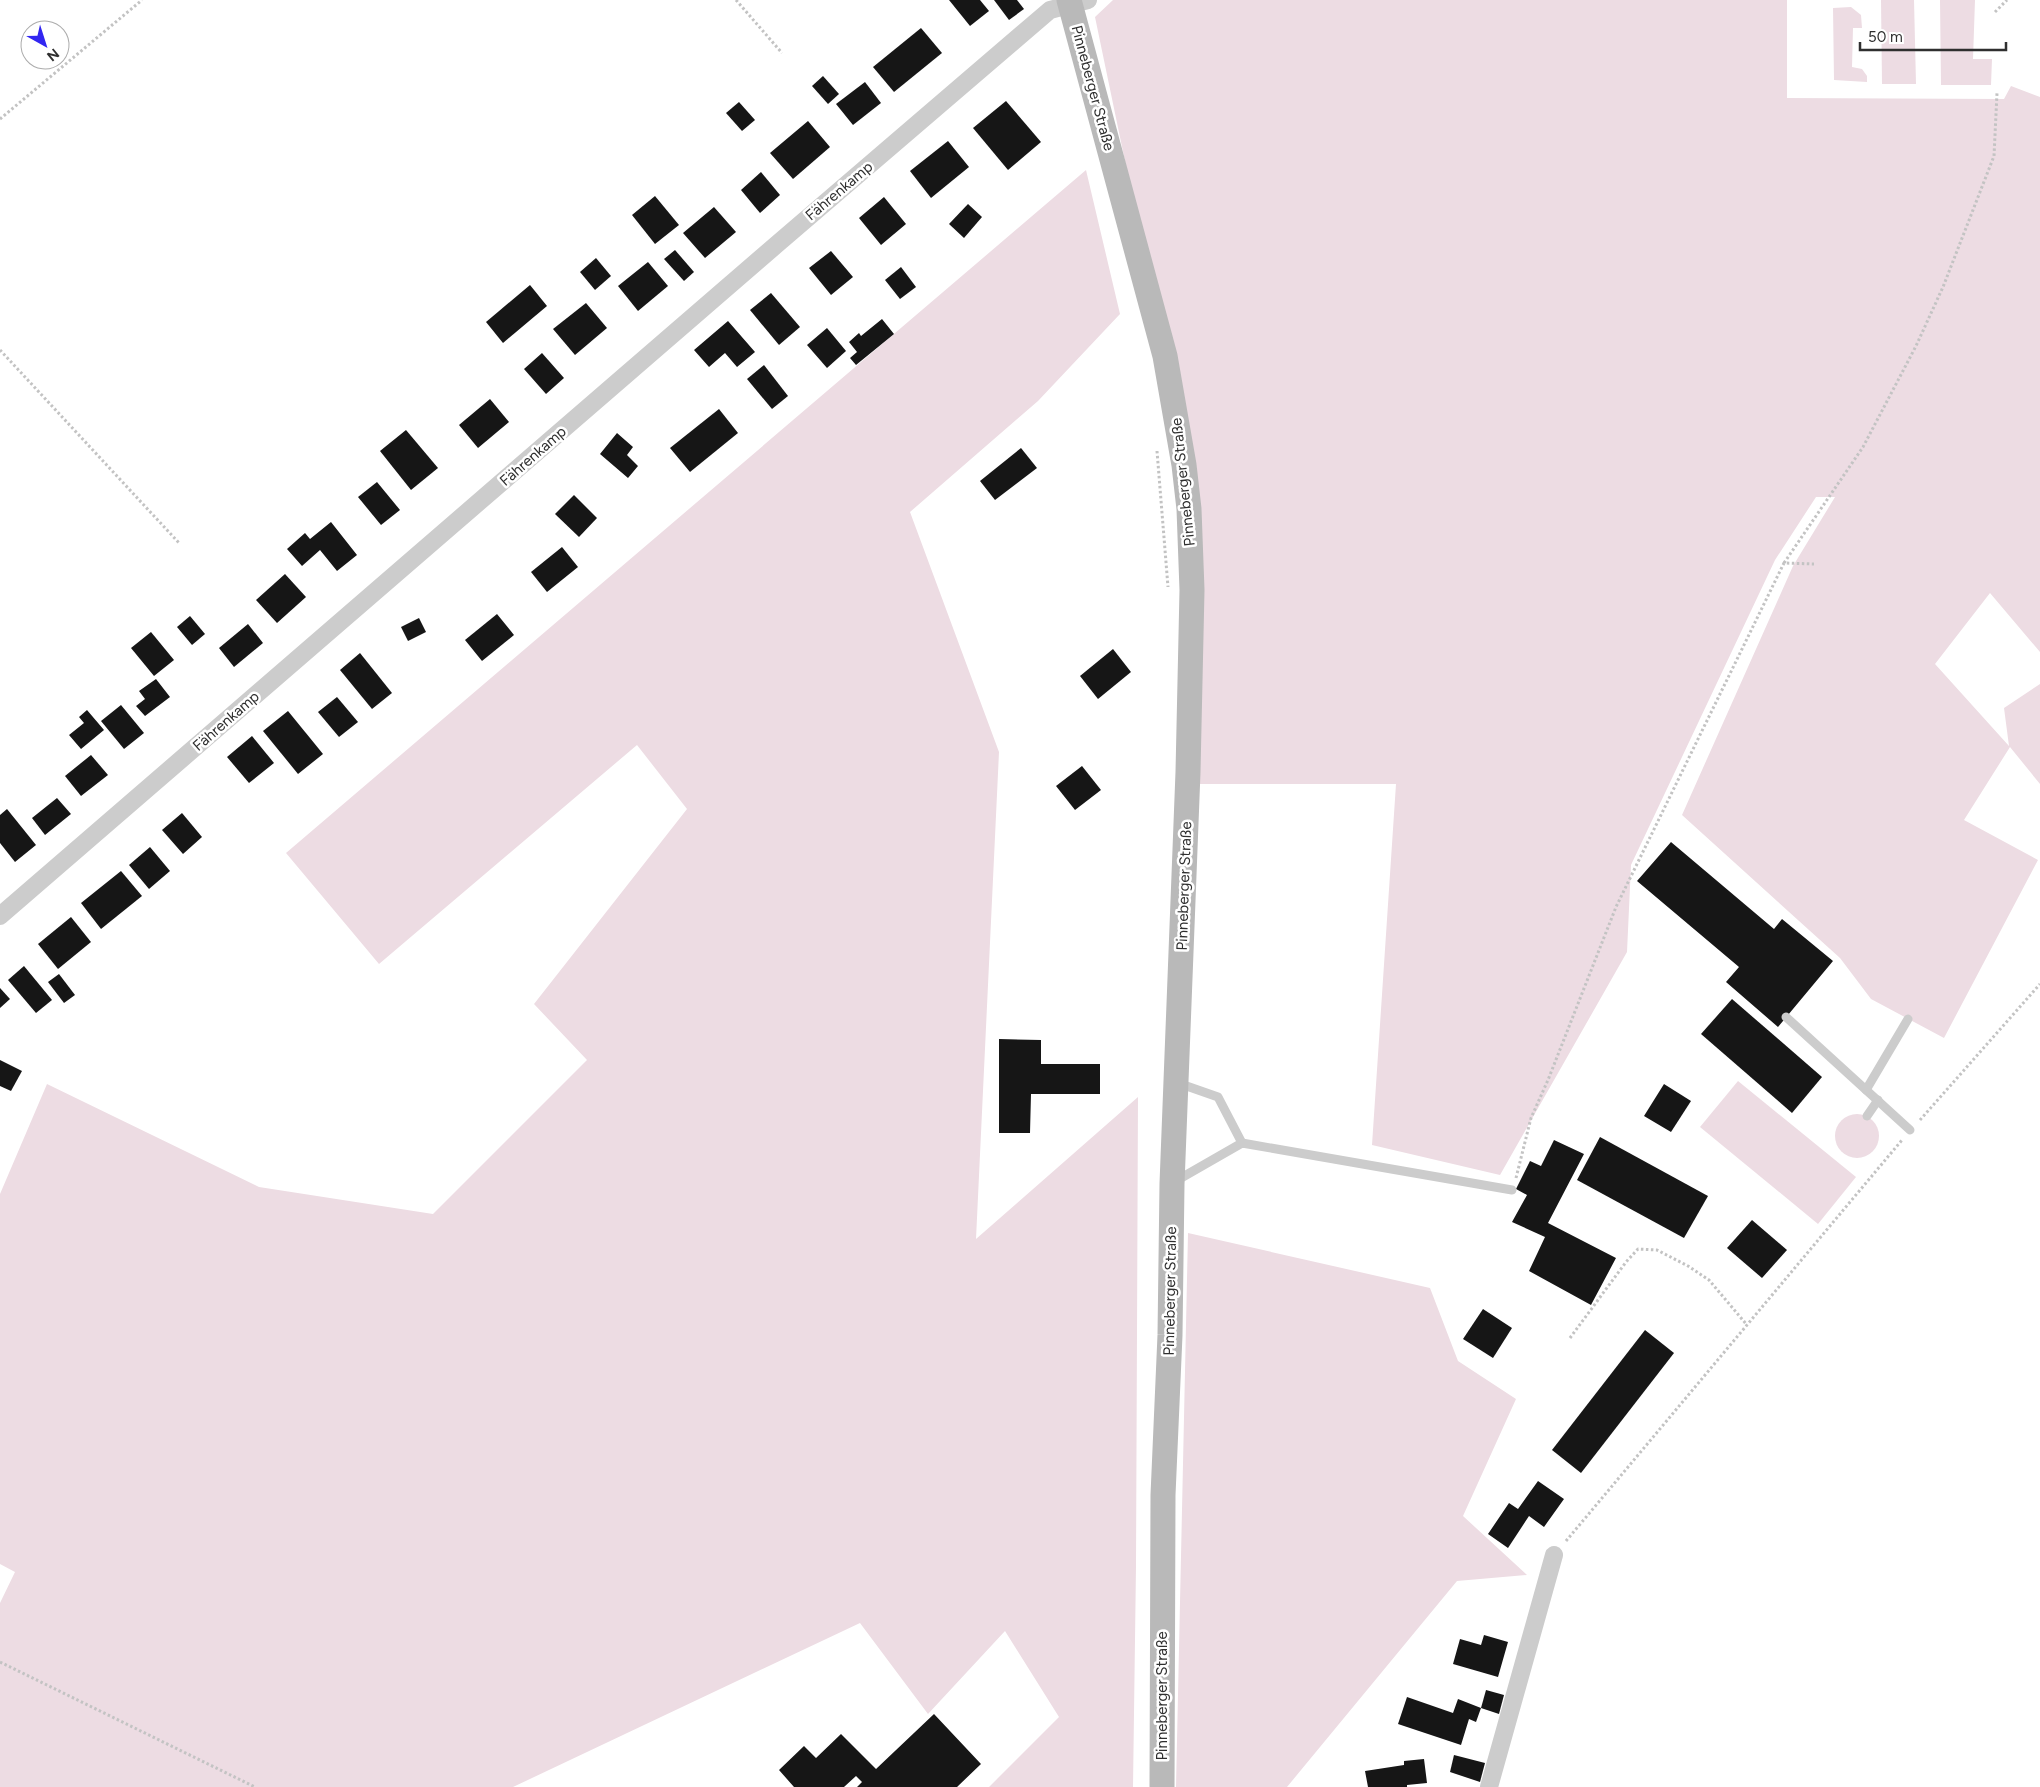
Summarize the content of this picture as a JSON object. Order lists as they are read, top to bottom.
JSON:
{
  "streets": {
    "main road": ["Pinneberger Straße"],
    "street": ["Fährenkamp"]
  },
  "crossings": [
    ["Pinneberger Straße", "Fährenkamp"]
  ],
  "scale_bar": "50 m",
  "north": "bottom right"
}
